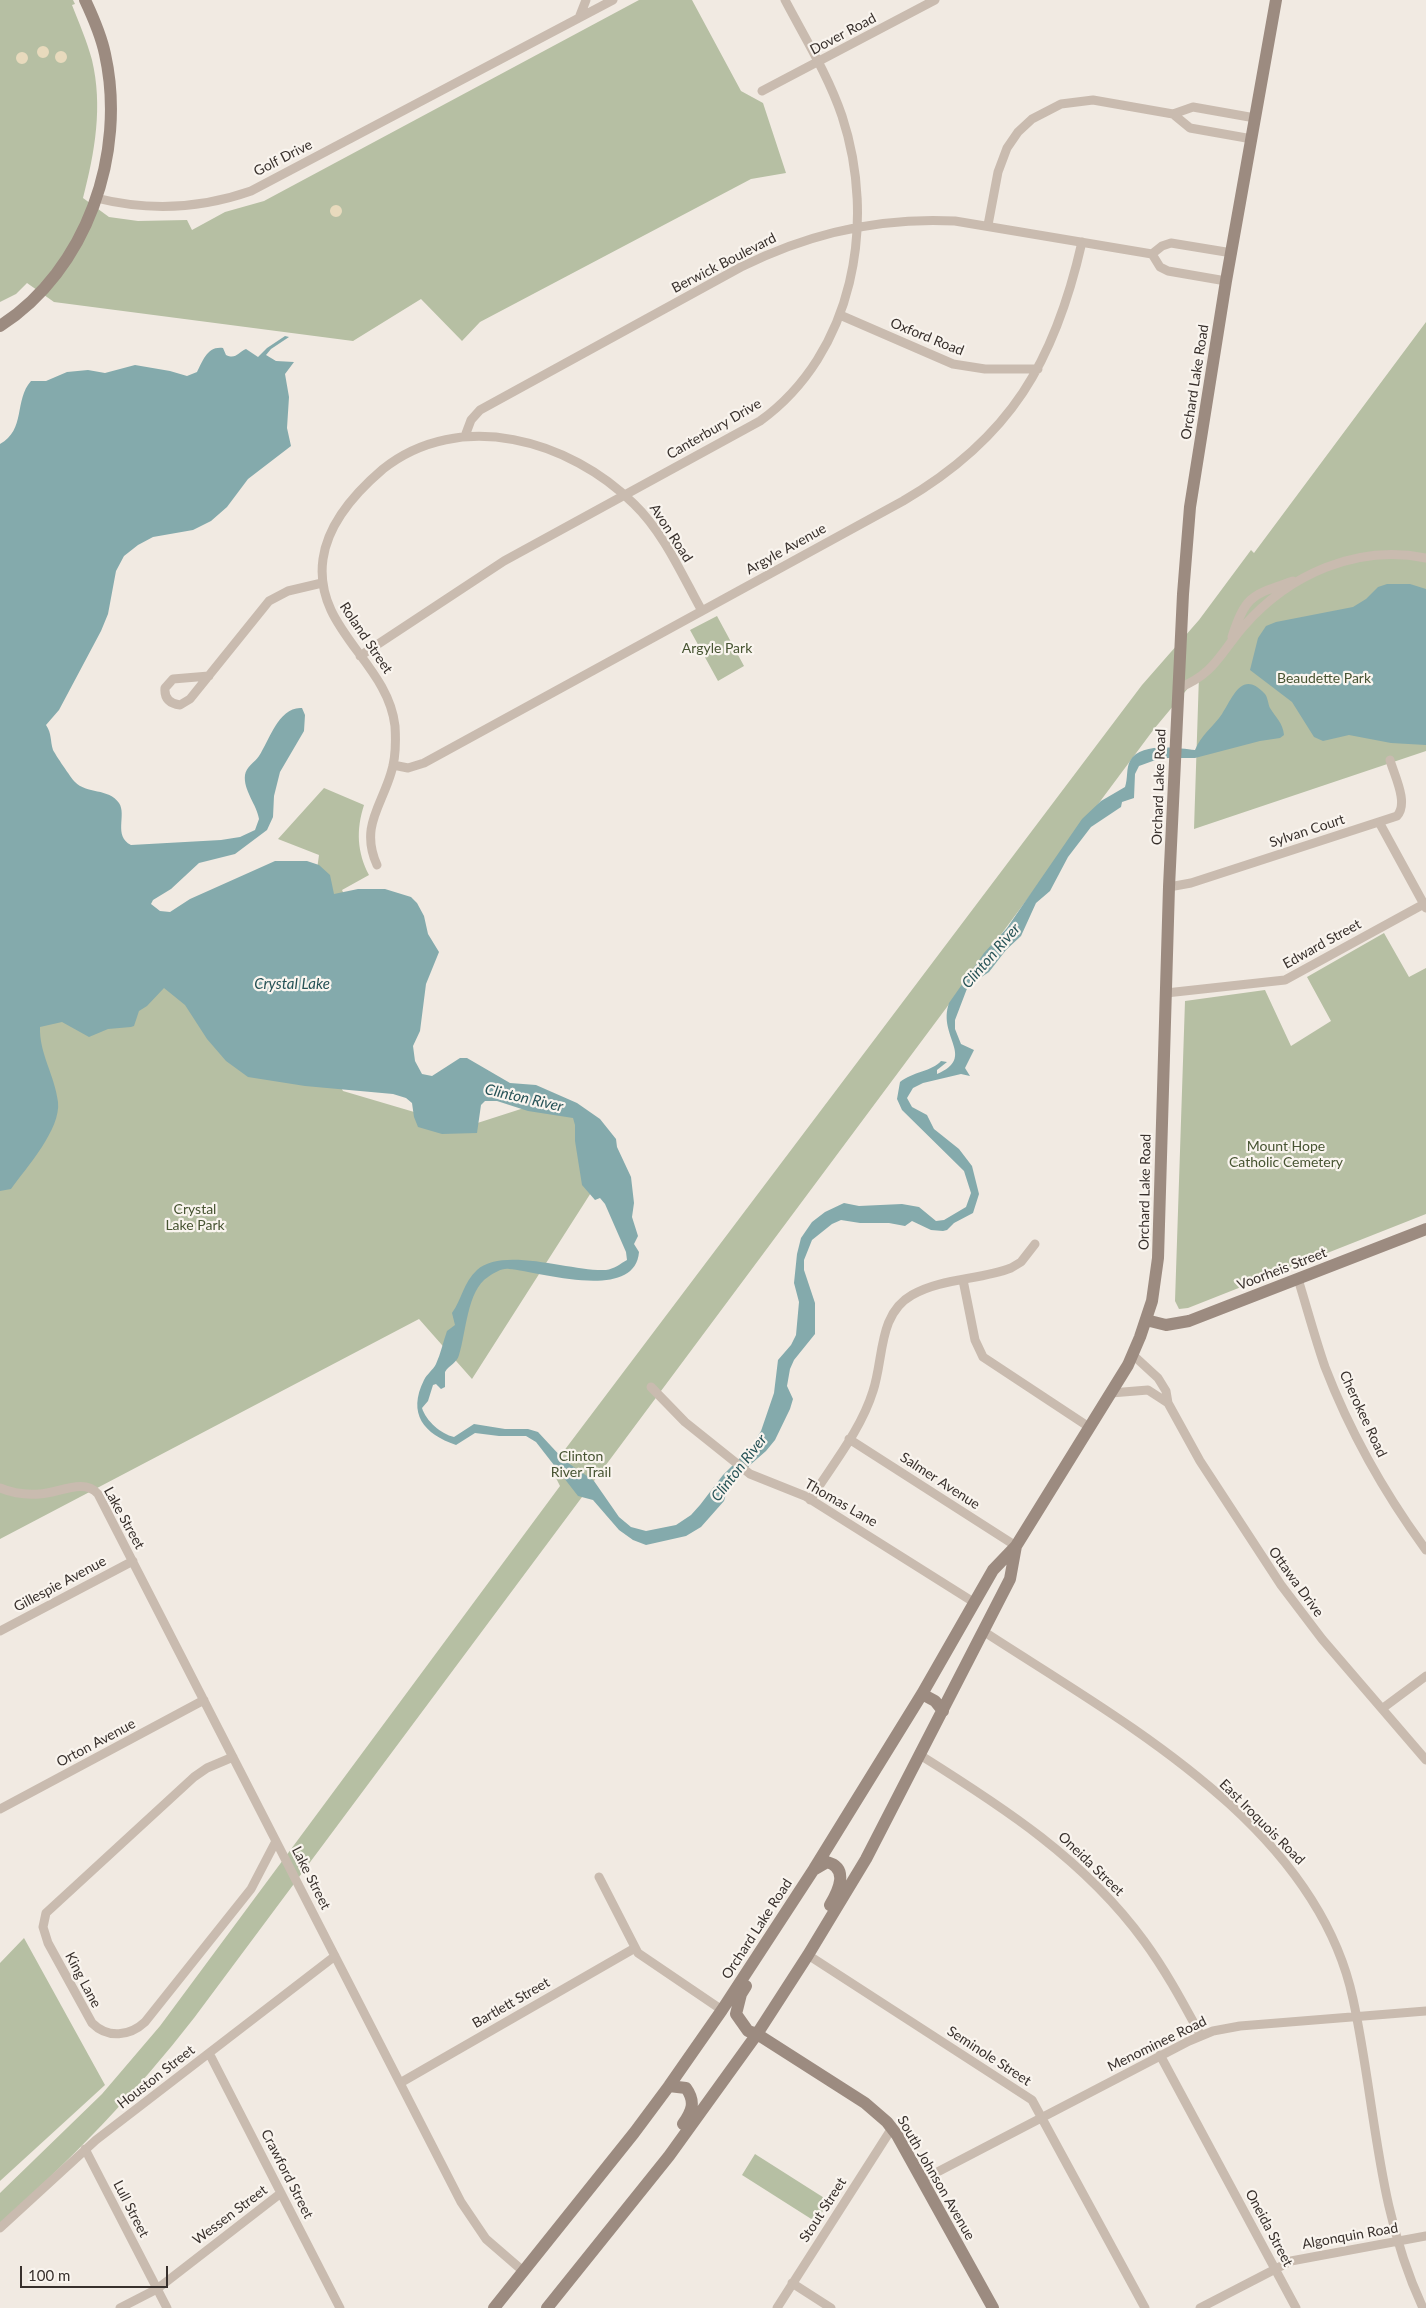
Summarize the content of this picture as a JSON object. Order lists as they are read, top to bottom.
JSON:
{
  "streets": {
    "main road": ["Orchard Lake Road", "Voorheis Street", "South Johnson Avenue"],
    "street": [
      "Dover Road",
      "Golf Drive",
      "Berwick Boulevard",
      "Oxford Road",
      "Canterbury Drive",
      "Avon Road",
      "Argyle Avenue",
      "Roland Street",
      "Sylvan Court",
      "Edward Street",
      "Cherokee Road",
      "Salmer Avenue",
      "Thomas Lane",
      "Lake Street",
      "Ottawa Drive",
      "Gillespie Avenue",
      "Orton Avenue",
      "East Iroquois Road",
      "Oneida Street",
      "King Lane",
      "Bartlett Street",
      "Menominee Road",
      "Seminole Street",
      "Houston Street",
      "Crawford Street",
      "Lull Street",
      "Stout Street",
      "Wessen Street",
      "Algonquin Road"
    ]
  },
  "crossings": [
    ["Dover Road", "Canterbury Drive"],
    ["Berwick Boulevard", "Canterbury Drive"],
    ["Berwick Boulevard", "Avon Road"],
    ["Berwick Boulevard", "Argyle Avenue"],
    ["Berwick Boulevard", "Roland Street"],
    ["Oxford Road", "Canterbury Drive"],
    ["Oxford Road", "Argyle Avenue"],
    ["Orchard Lake Road", "Sylvan Court"],
    ["Orchard Lake Road", "Edward Street"],
    ["Orchard Lake Road", "Voorheis Street"],
    ["Orchard Lake Road", "Salmer Avenue"],
    ["Orchard Lake Road", "Thomas Lane"],
    ["Orchard Lake Road", "Lake Street"],
    ["Orchard Lake Road", "Ottawa Drive"],
    ["Orchard Lake Road", "East Iroquois Road"],
    ["Orchard Lake Road", "Oneida Street"],
    ["Orchard Lake Road", "Seminole Street"],
    ["Orchard Lake Road", "South Johnson Avenue"],
    ["Canterbury Drive", "Avon Road"],
    ["Canterbury Drive", "Roland Street"],
    ["Avon Road", "Argyle Avenue"],
    ["Avon Road", "Roland Street"],
    ["Argyle Avenue", "Roland Street"],
    ["Voorheis Street", "Cherokee Road"],
    ["Lake Street", "Gillespie Avenue"],
    ["Lake Street", "Orton Avenue"],
    ["Lake Street", "King Lane"],
    ["Lake Street", "Bartlett Street"],
    ["Lake Street", "Houston Street"],
    ["East Iroquois Road", "Menominee Road"],
    ["East Iroquois Road", "Algonquin Road"],
    ["Oneida Street", "Menominee Road"],
    ["Oneida Street", "Algonquin Road"],
    ["Menominee Road", "Seminole Street"],
    ["Menominee Road", "South Johnson Avenue"],
    ["Houston Street", "Crawford Street"],
    ["Houston Street", "Lull Street"],
    ["Crawford Street", "Wessen Street"],
    ["South Johnson Avenue", "Stout Street"],
    ["Lull Street", "Wessen Street"]
  ],
  "water": ["Clinton River", "Crystal Lake"],
  "parks": [
    "Argyle Park",
    "Beaudette Park",
    "Mount Hope Catholic Cemetery",
    "Crystal Lake Park",
    "Clinton River Trail"
  ],
  "scale_bar": "100 m"
}
